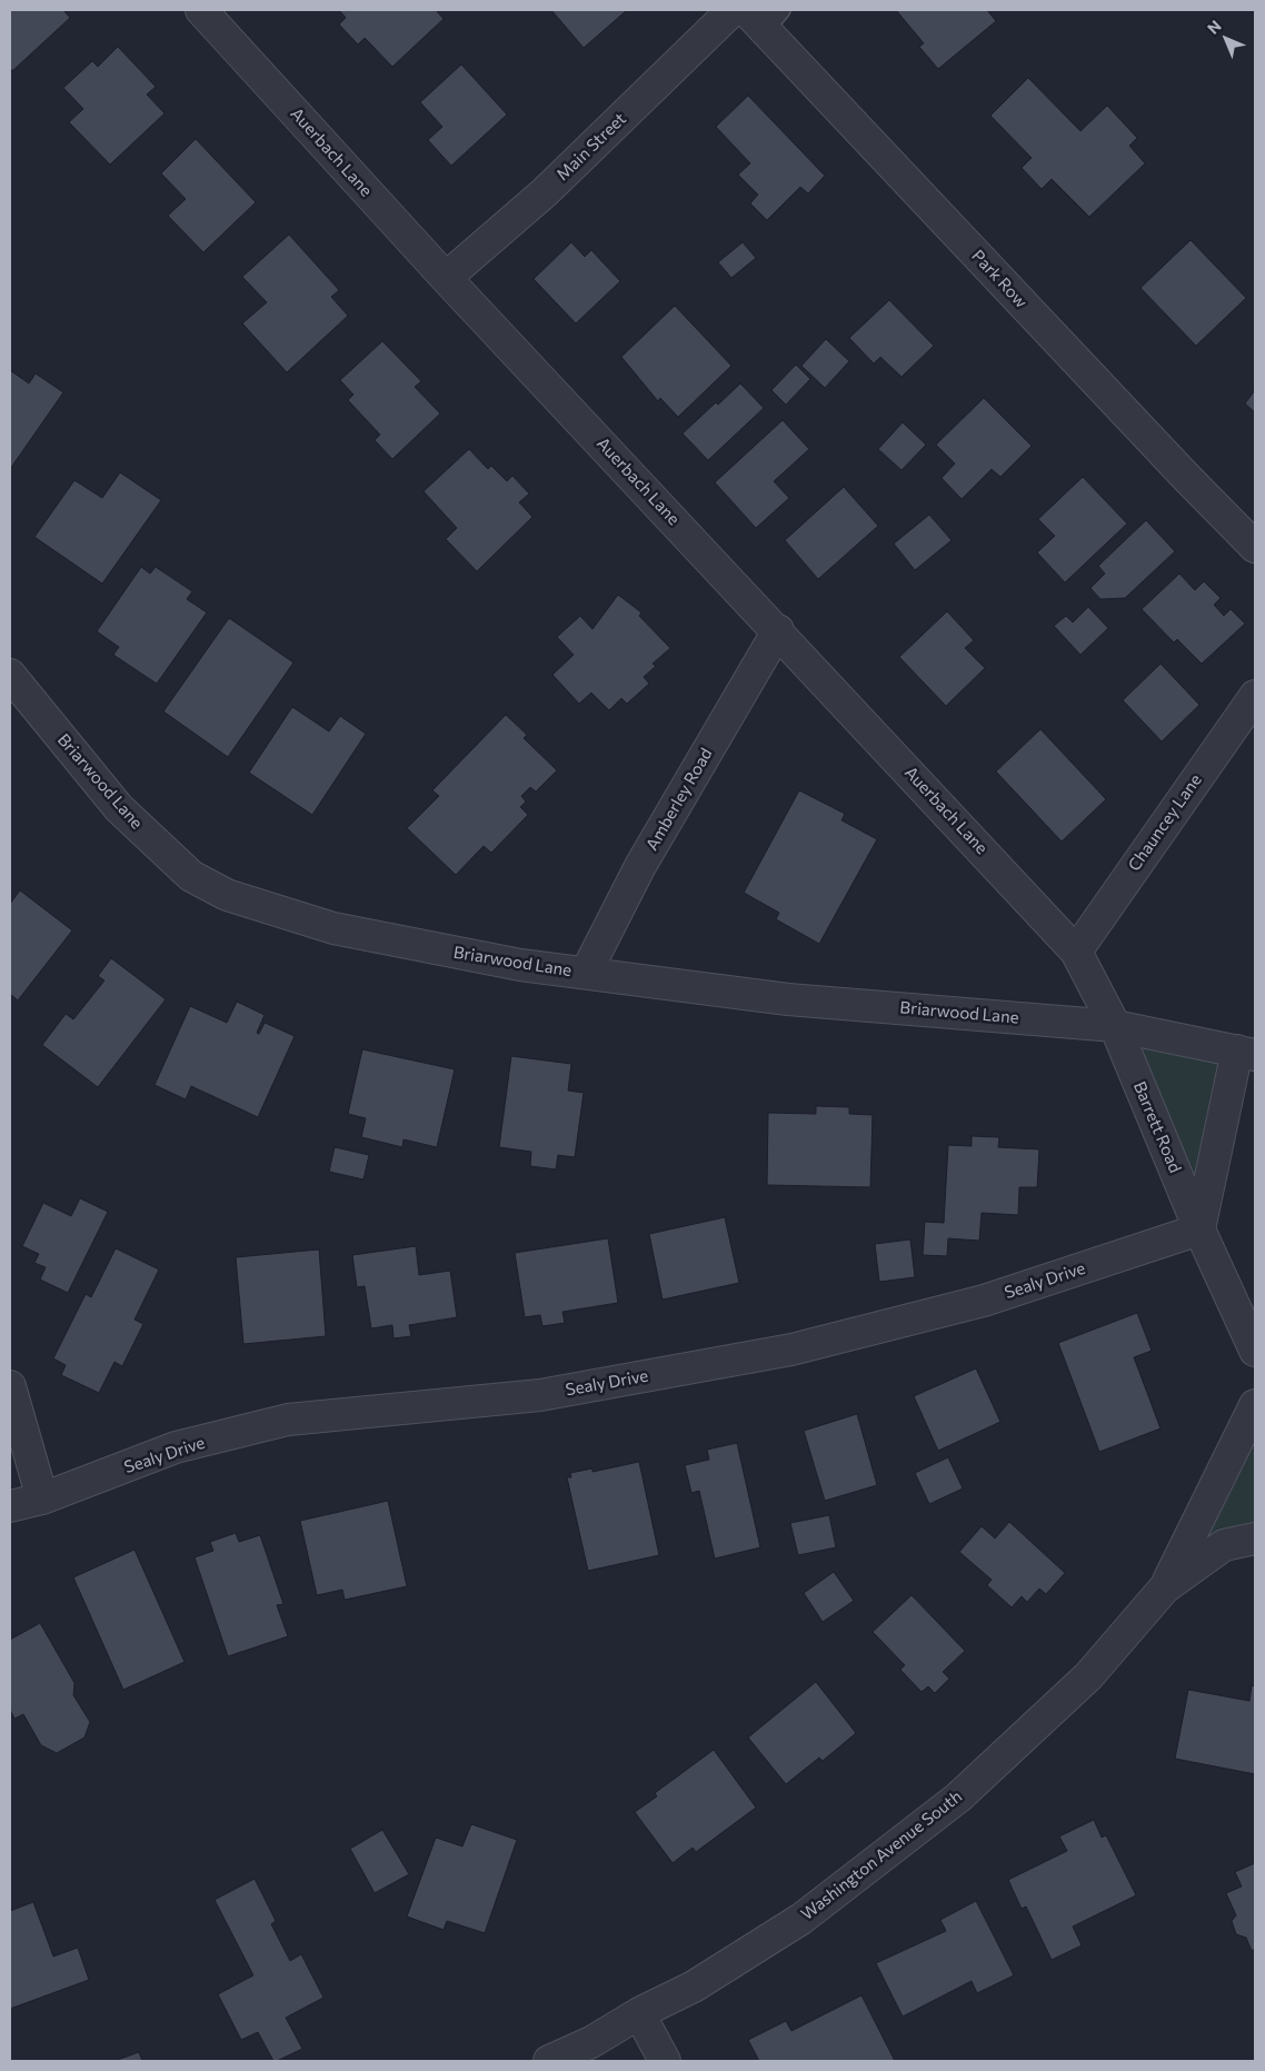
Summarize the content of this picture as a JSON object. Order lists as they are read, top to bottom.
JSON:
{
  "streets": {
    "street": [
      "Main Street",
      "Auerbach Lane",
      "Park Row",
      "Briarwood Lane",
      "Amberley Road",
      "Chauncey Lane",
      "Barrett Road",
      "Sealy Drive",
      "Washington Avenue South"
    ]
  },
  "crossings": [
    ["Main Street", "Auerbach Lane"],
    ["Auerbach Lane", "Briarwood Lane"],
    ["Auerbach Lane", "Amberley Road"],
    ["Auerbach Lane", "Chauncey Lane"],
    ["Auerbach Lane", "Barrett Road"],
    ["Briarwood Lane", "Amberley Road"],
    ["Briarwood Lane", "Barrett Road"],
    ["Barrett Road", "Sealy Drive"]
  ],
  "north": "top left"
}
